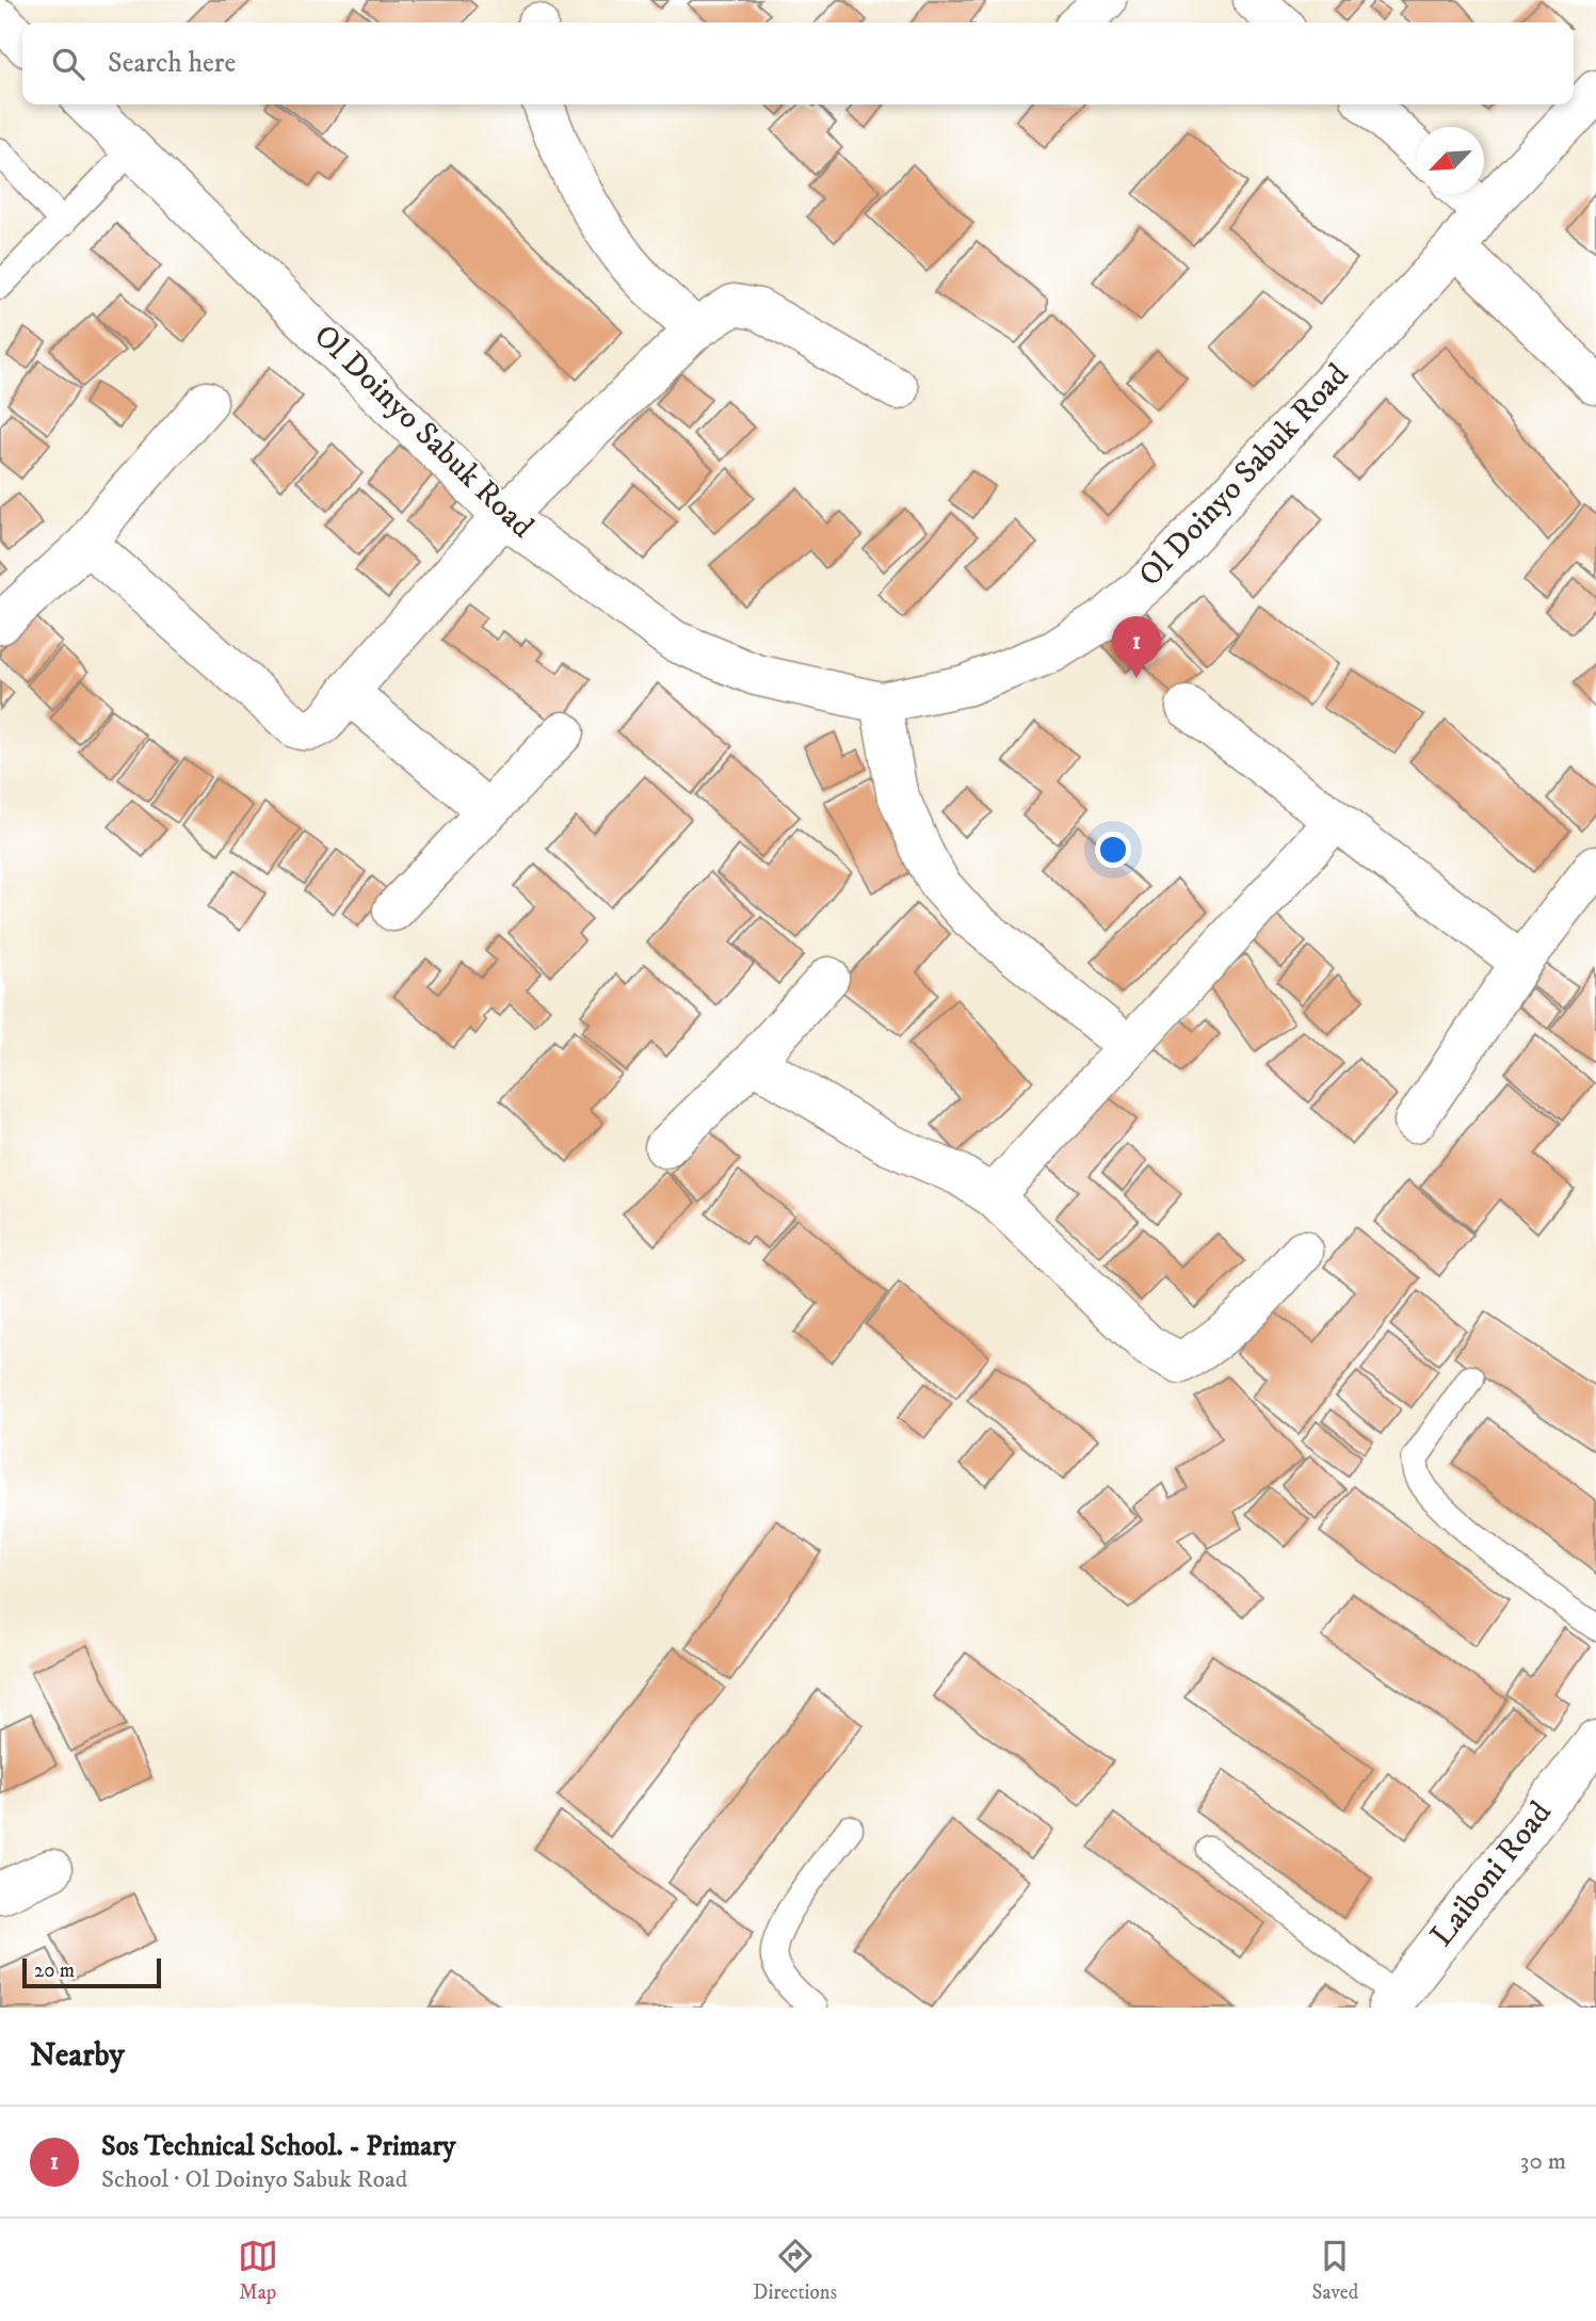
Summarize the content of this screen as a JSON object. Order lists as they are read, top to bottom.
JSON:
{
  "streets": {
    "street": ["Ol Doinyo Sabuk Road", "Laiboni Road"]
  },
  "scale_bar": "20 m",
  "north": "bottom left",
  "page": {
    "search": "Search here",
    "pins": "1",
    "scale": "20 m",
    "heading": "Nearby",
    "list": [
      {
        "mark": "1",
        "name": "Sos Technical School. - Primary",
        "note": "School · Ol Doinyo Sabuk Road",
        "value": "30 m"
      }
    ],
    "nav": ["Map", "Directions", "Saved"]
  }
}
